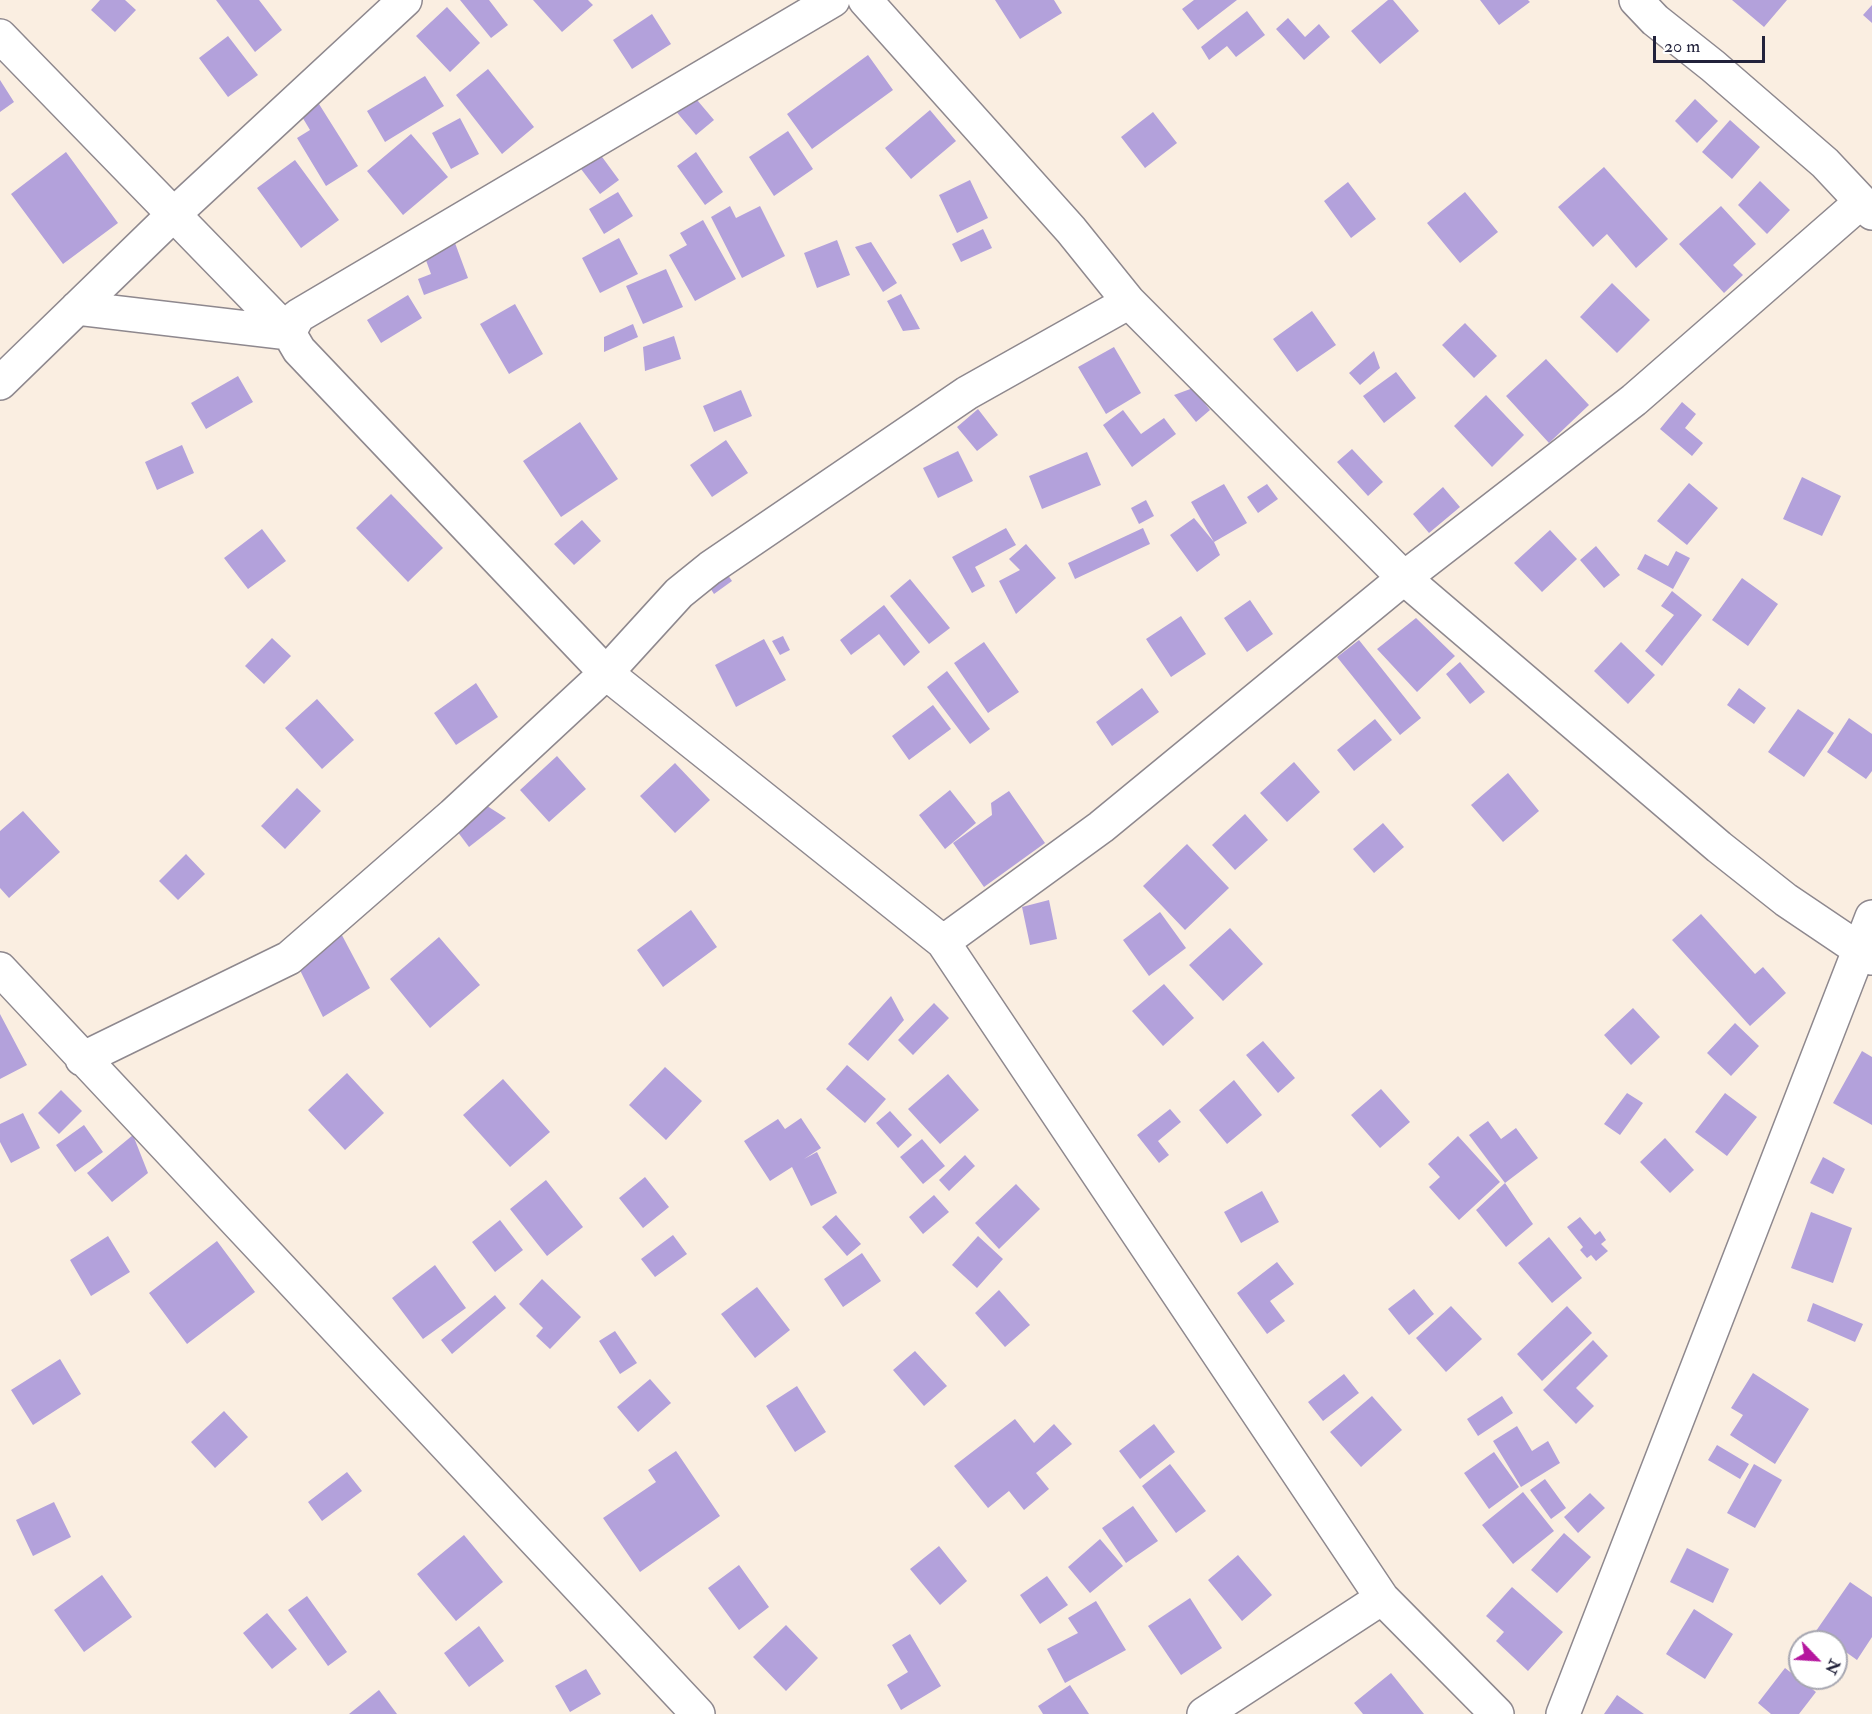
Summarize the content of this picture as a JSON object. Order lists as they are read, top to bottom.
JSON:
{
  "scale_bar": "20 m",
  "north": "bottom right"
}
